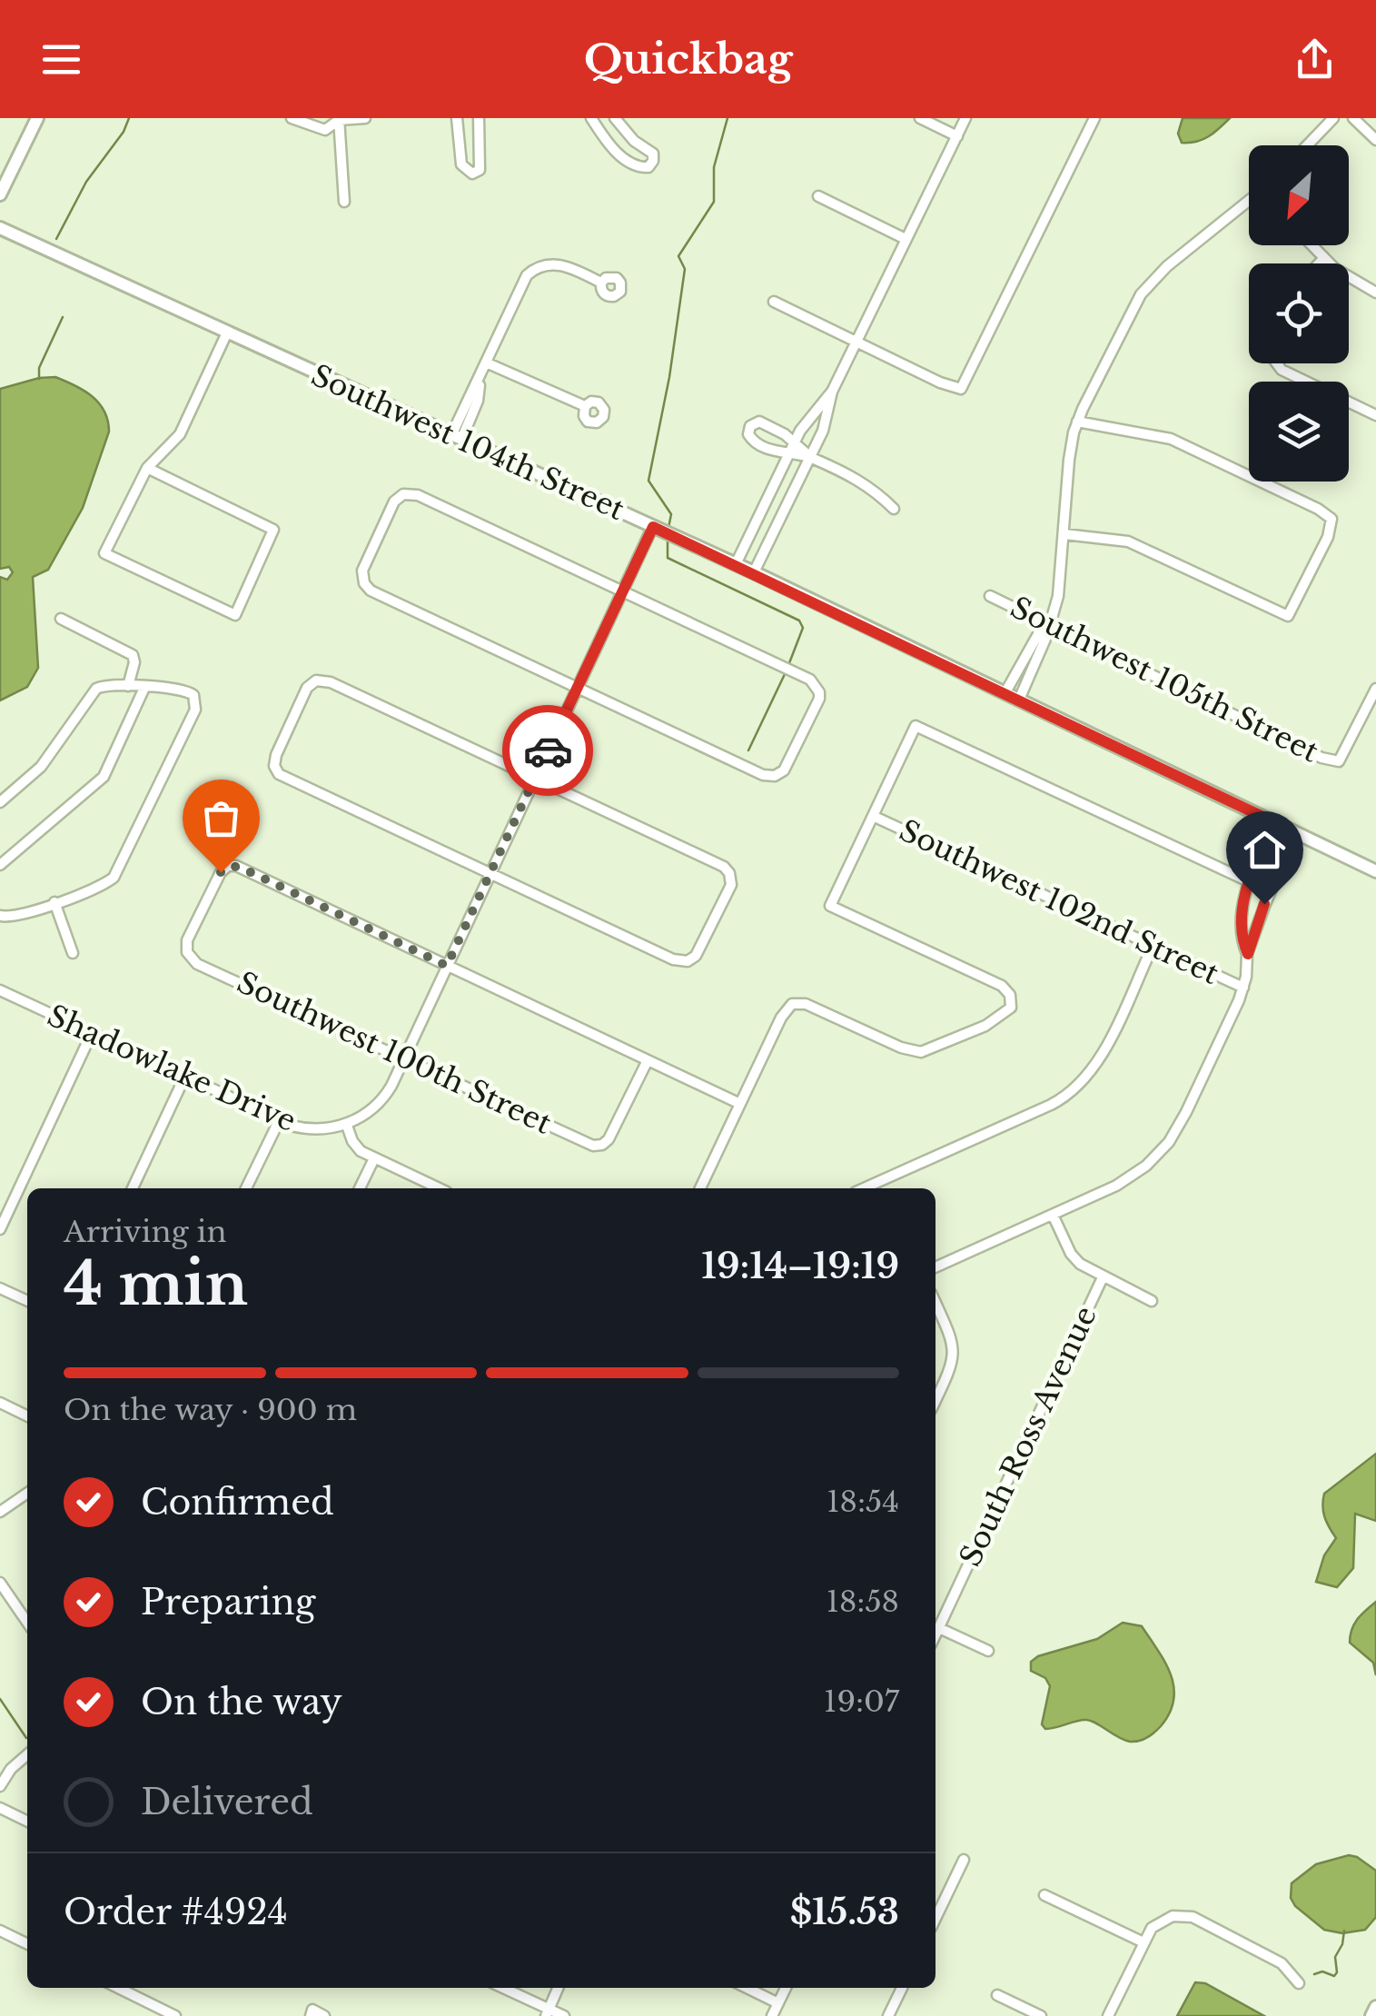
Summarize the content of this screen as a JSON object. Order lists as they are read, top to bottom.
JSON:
{
  "streets": {
    "main road": ["Southwest 104th Street"],
    "street": [
      "Southwest 105th Street",
      "Southwest 102nd Street",
      "Southwest 100th Street",
      "Shadowlake Drive",
      "South Ross Avenue"
    ]
  },
  "north": "bottom left",
  "page": {
    "header": "Quickbag",
    "heading": ["4 min", "Arriving in", "19:14–19:19"],
    "panel": ["Order #4924", "$15.53"],
    "bar": "On the way · 900 m",
    "list": [
      ["Confirmed", "18:54"],
      ["Preparing", "18:58"],
      ["On the way", "19:07"],
      "Delivered"
    ]
  }
}
